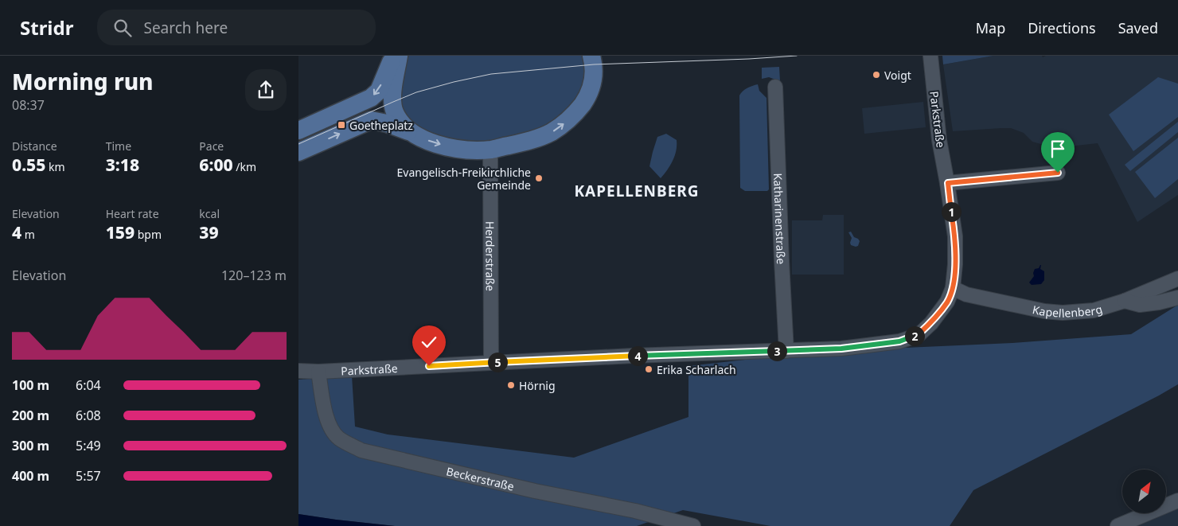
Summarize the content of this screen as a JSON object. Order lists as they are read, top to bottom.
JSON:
{
  "streets": {
    "street": [
      "Parkstraße",
      "Katharinenstraße",
      "Herderstraße",
      "Kapellenberg",
      "Beckerstraße"
    ]
  },
  "crossings": [
    ["Parkstraße", "Katharinenstraße"],
    ["Parkstraße", "Herderstraße"],
    ["Parkstraße", "Kapellenberg"],
    ["Parkstraße", "Beckerstraße"]
  ],
  "districts": ["KAPELLENBERG"],
  "places": {
    "other": [
      "Voigt",
      "Evangelisch-Freikirchliche Gemeinde",
      "Erika Scharlach",
      "Hörnig"
    ],
    "transit": ["Goetheplatz"]
  },
  "north": "top right",
  "page": {
    "header": "Stridr",
    "search": "Search here",
    "nav": ["Map", "Directions", "Saved"],
    "heading": ["Morning run", "08:37"],
    "stats": [
      ["Distance", "0.55 km"],
      ["Time", "3:18"],
      ["Pace", "6:00 /km"],
      ["Elevation", "4 m"],
      ["Heart rate", "159 bpm"],
      ["kcal", "39"]
    ],
    "pins": [
      "1",
      "2",
      "3",
      "4",
      "5"
    ],
    "chart": ["Elevation", "120–123 m"],
    "list": [
      {
        "name": "100 m",
        "note": "6:04"
      },
      {
        "name": "200 m",
        "note": "6:08"
      },
      {
        "name": "300 m",
        "note": "5:49"
      },
      {
        "name": "400 m",
        "note": "5:57"
      }
    ]
  }
}
